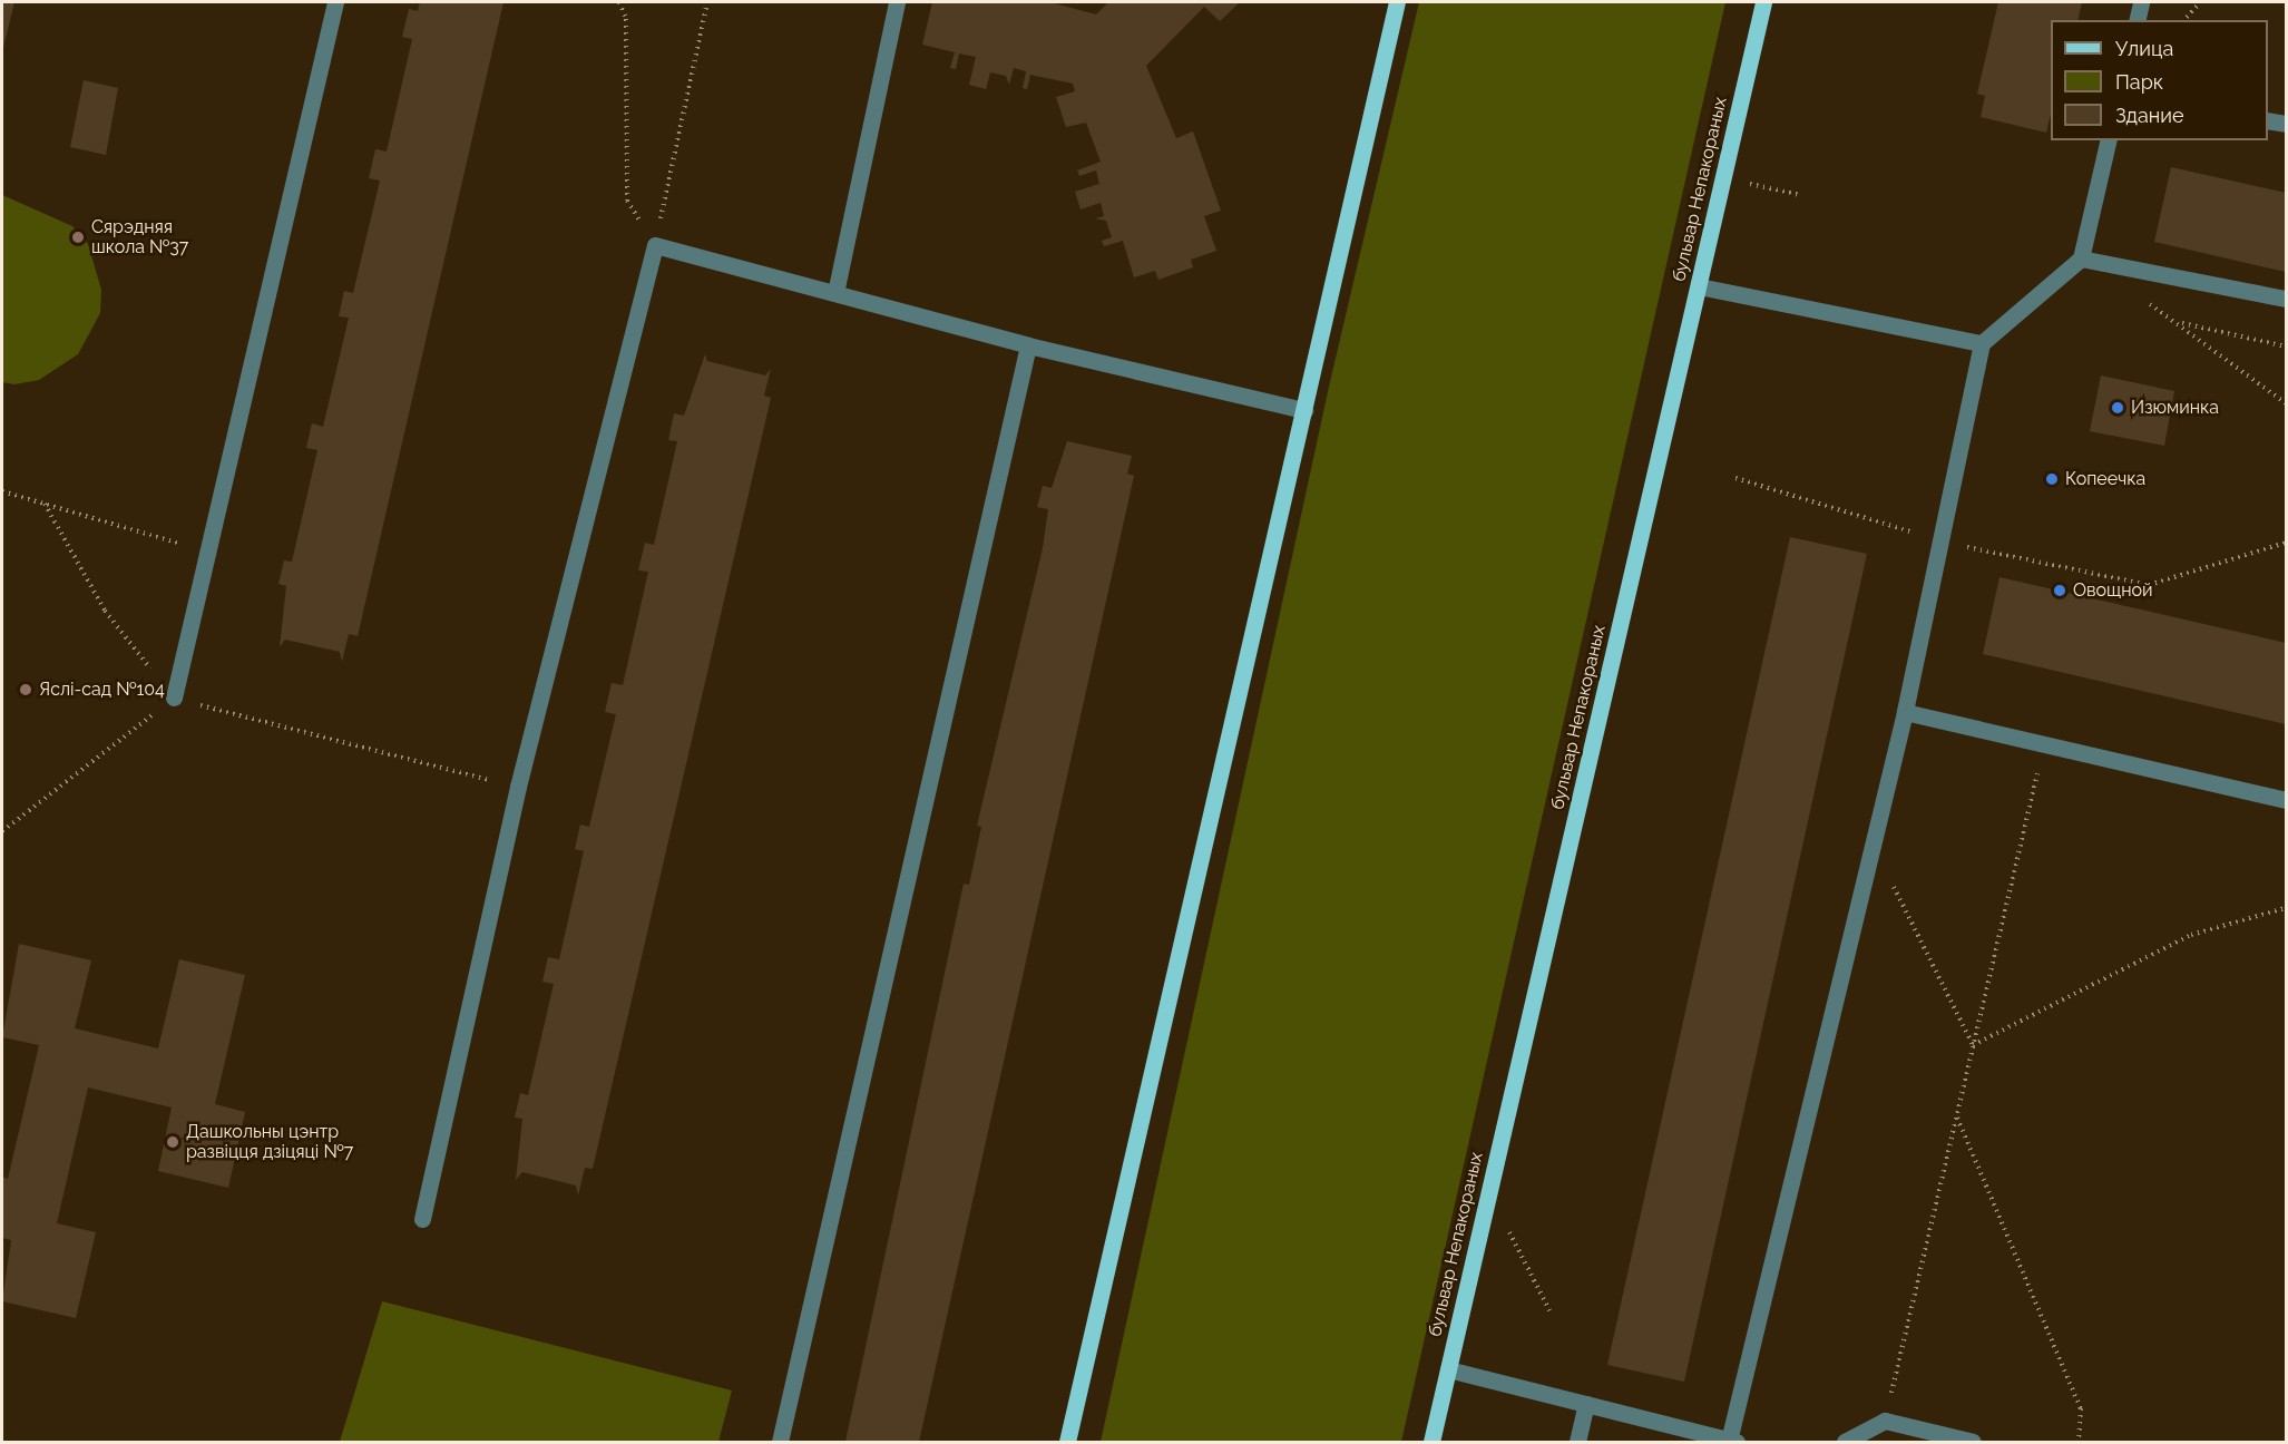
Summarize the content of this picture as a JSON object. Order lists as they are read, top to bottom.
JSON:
{
  "streets": {
    "main road": ["бульвар Непакораных"]
  },
  "places": [
    "Сярэдняя школа №37",
    "Изюминка",
    "Копеечка",
    "Овощной",
    "Яслі-сад №104",
    "Дашкольны цэнтр развіцця дзіцяці №7"
  ],
  "legend": ["Улица", "Парк", "Здание"]
}
